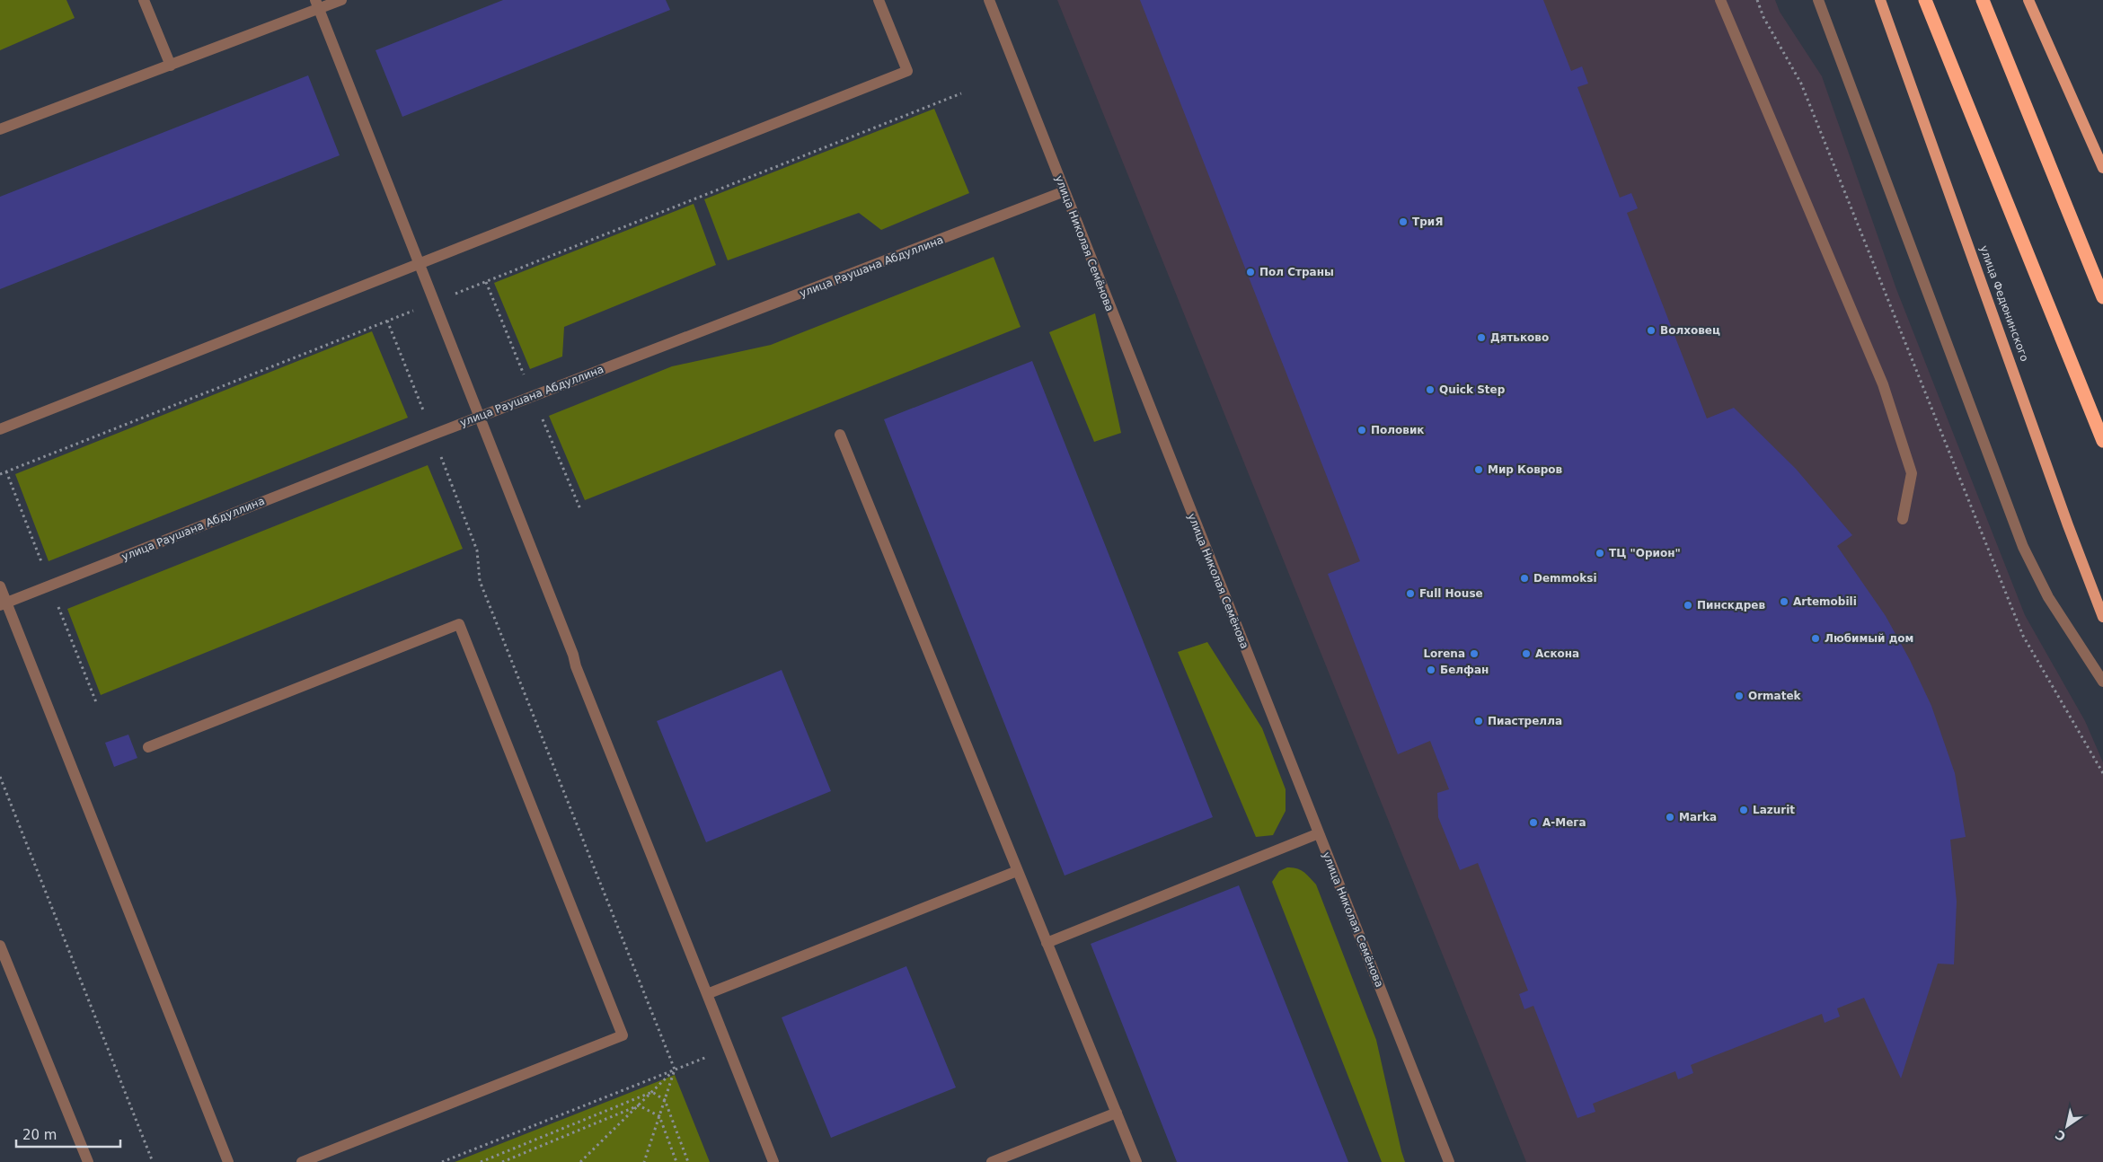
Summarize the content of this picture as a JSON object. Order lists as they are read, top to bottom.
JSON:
{
  "streets": {
    "main road": ["улица Федюнинского"],
    "street": ["улица Николая Семёнова", "улица Раушана Абдуллина"]
  },
  "crossings": [
    ["улица Николая Семёнова", "улица Раушана Абдуллина"]
  ],
  "places": [
    "ТриЯ",
    "Пол Страны",
    "Волховец",
    "Дятьково",
    "Quick Step",
    "Половик",
    "Мир Ковров",
    "ТЦ \"Орион\"",
    "Demmoksi",
    "Full House",
    "Artemobili",
    "Пинскдрев",
    "Любимый дом",
    "Lorena",
    "Аскона",
    "Белфан",
    "Ormatek",
    "Пиастрелла",
    "Lazurit",
    "Marka",
    "А-Мега"
  ],
  "scale_bar": "20 m",
  "north": "bottom left"
}
